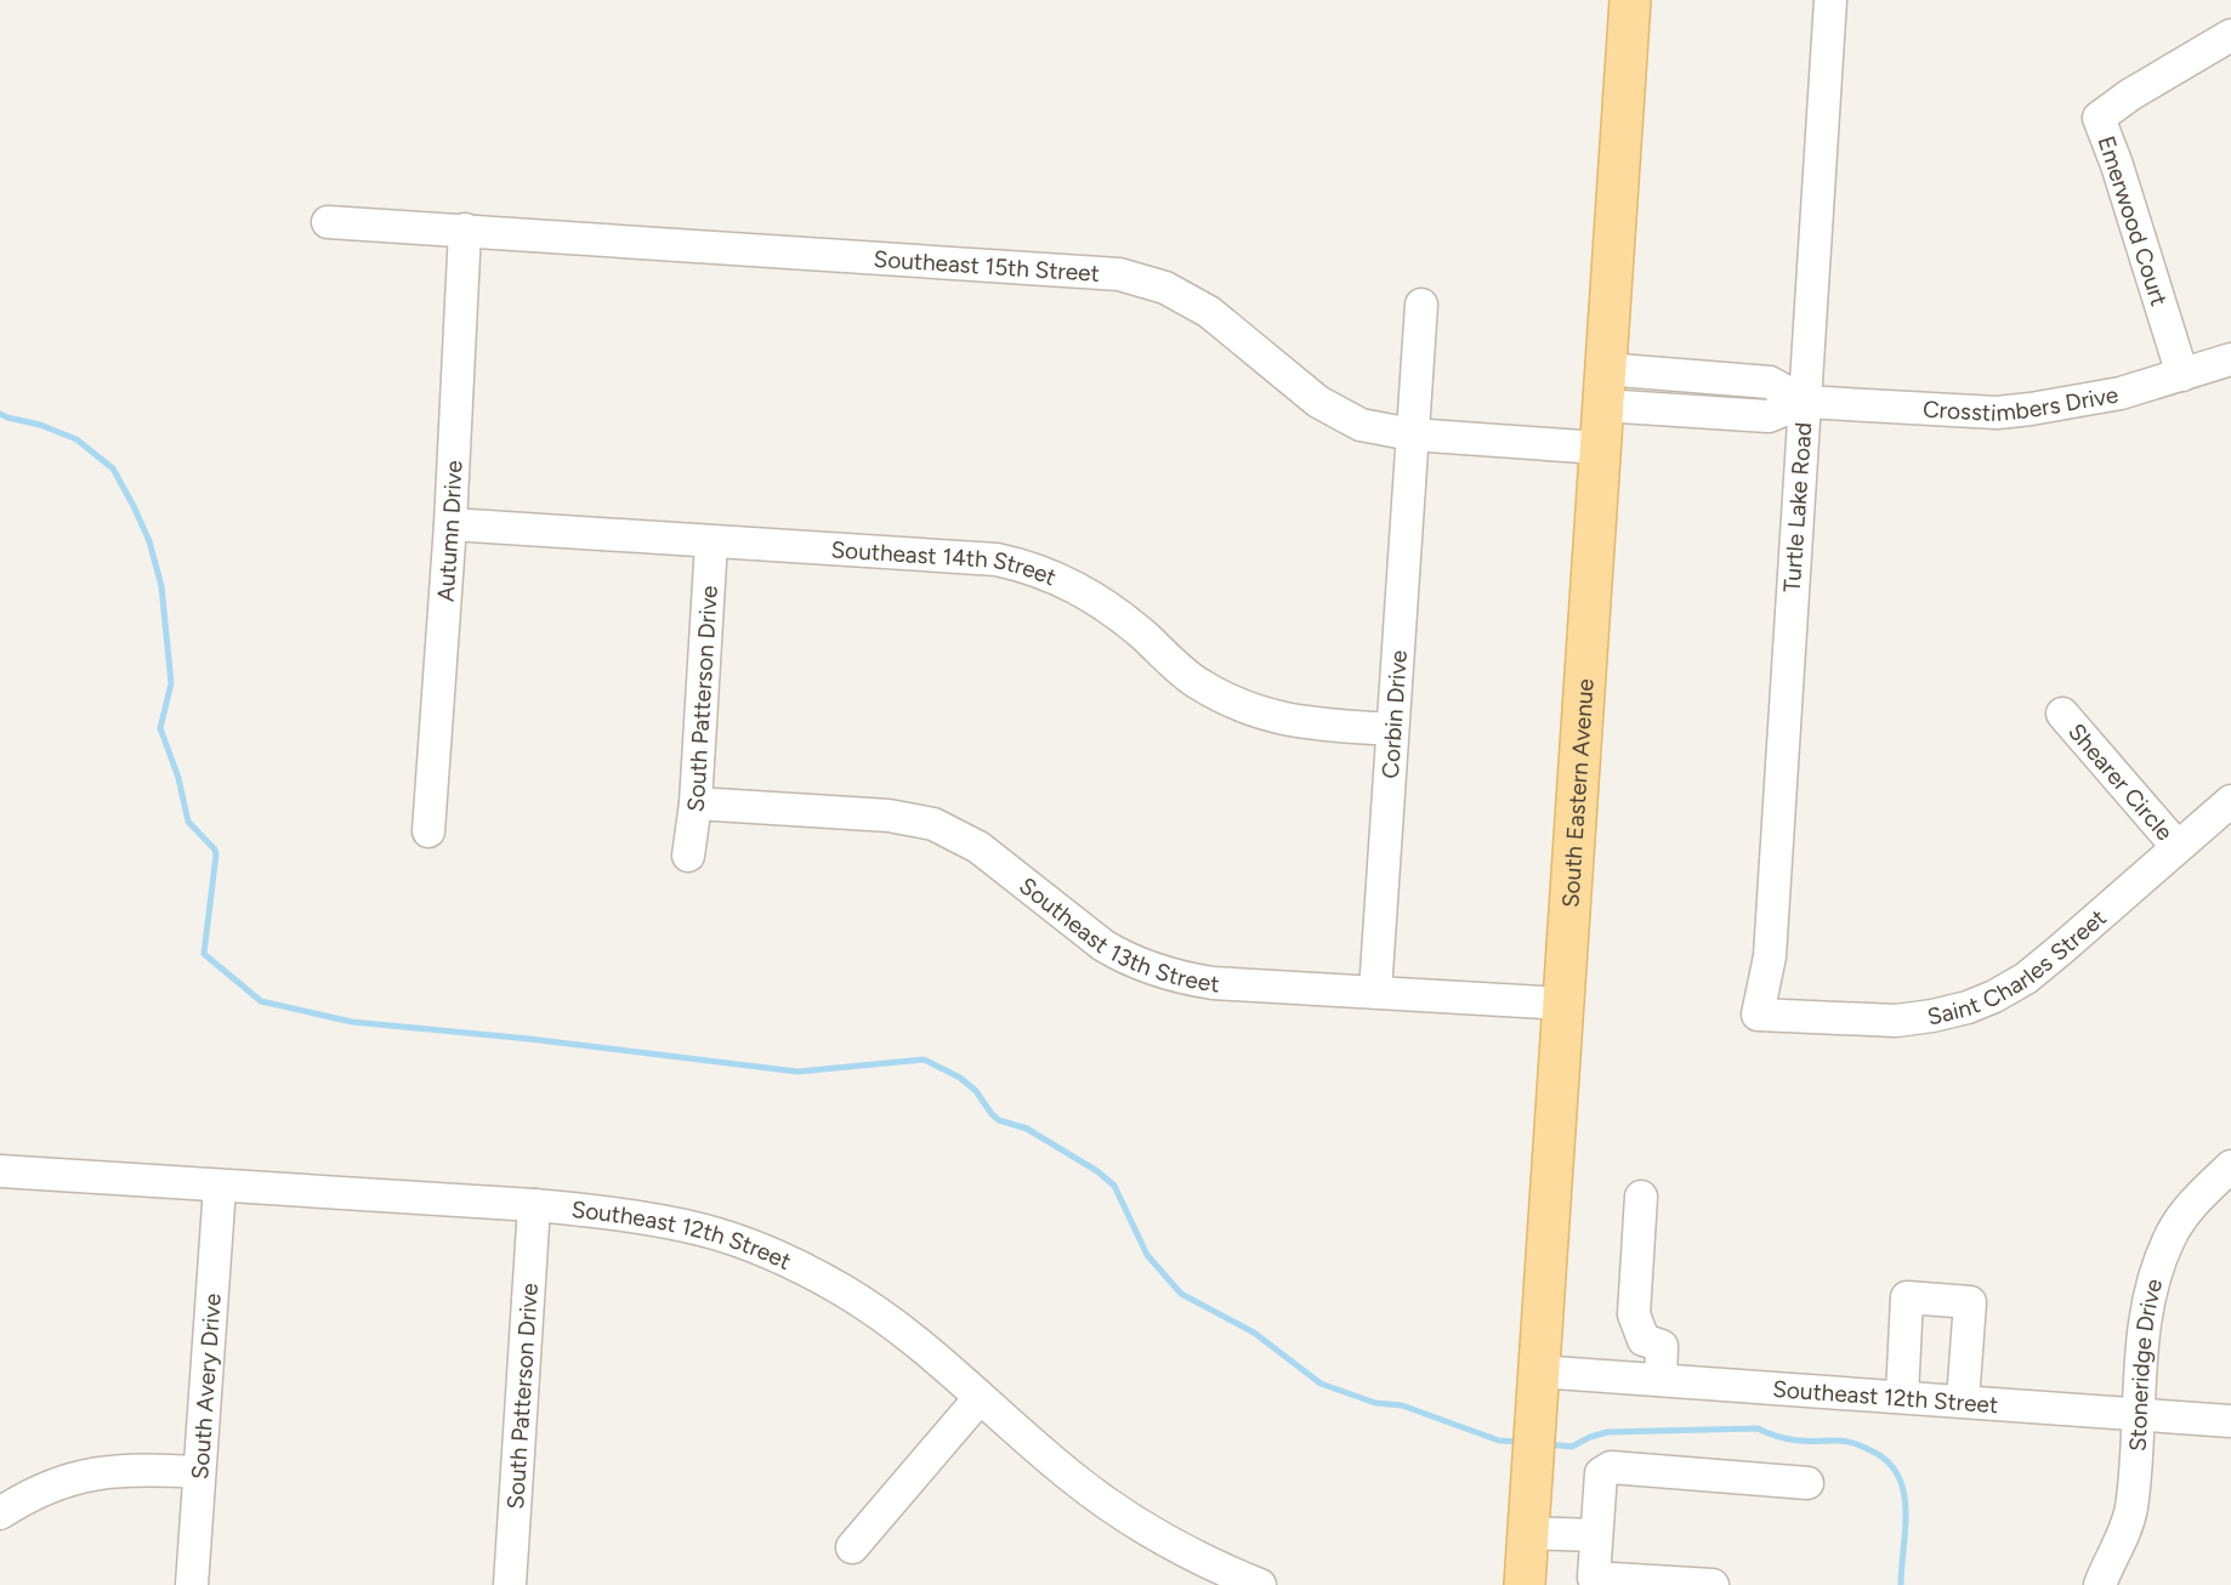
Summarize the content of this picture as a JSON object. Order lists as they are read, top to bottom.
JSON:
{
  "streets": {
    "main road": ["South Eastern Avenue"],
    "street": [
      "Emerwood Court",
      "Southeast 15th Street",
      "Crosstimbers Drive",
      "Turtle Lake Road",
      "Autumn Drive",
      "Southeast 14th Street",
      "South Patterson Drive",
      "Corbin Drive",
      "Shearer Circle",
      "Southeast 13th Street",
      "Saint Charles Street",
      "Southeast 12th Street",
      "Stoneridge Drive",
      "South Avery Drive"
    ]
  },
  "crossings": [
    ["Emerwood Court", "Crosstimbers Drive"],
    ["Southeast 15th Street", "Autumn Drive"],
    ["Southeast 15th Street", "Corbin Drive"],
    ["Southeast 15th Street", "South Eastern Avenue"],
    ["Crosstimbers Drive", "Turtle Lake Road"],
    ["Crosstimbers Drive", "South Eastern Avenue"],
    ["Turtle Lake Road", "Saint Charles Street"],
    ["Autumn Drive", "Southeast 14th Street"],
    ["Southeast 14th Street", "South Patterson Drive"],
    ["Southeast 14th Street", "Corbin Drive"],
    ["South Patterson Drive", "Southeast 13th Street"],
    ["South Patterson Drive", "Southeast 12th Street"],
    ["Corbin Drive", "Southeast 13th Street"],
    ["Shearer Circle", "Saint Charles Street"],
    ["South Eastern Avenue", "Southeast 13th Street"],
    ["South Eastern Avenue", "Southeast 12th Street"],
    ["Southeast 12th Street", "Stoneridge Drive"],
    ["Southeast 12th Street", "South Avery Drive"]
  ]
}
